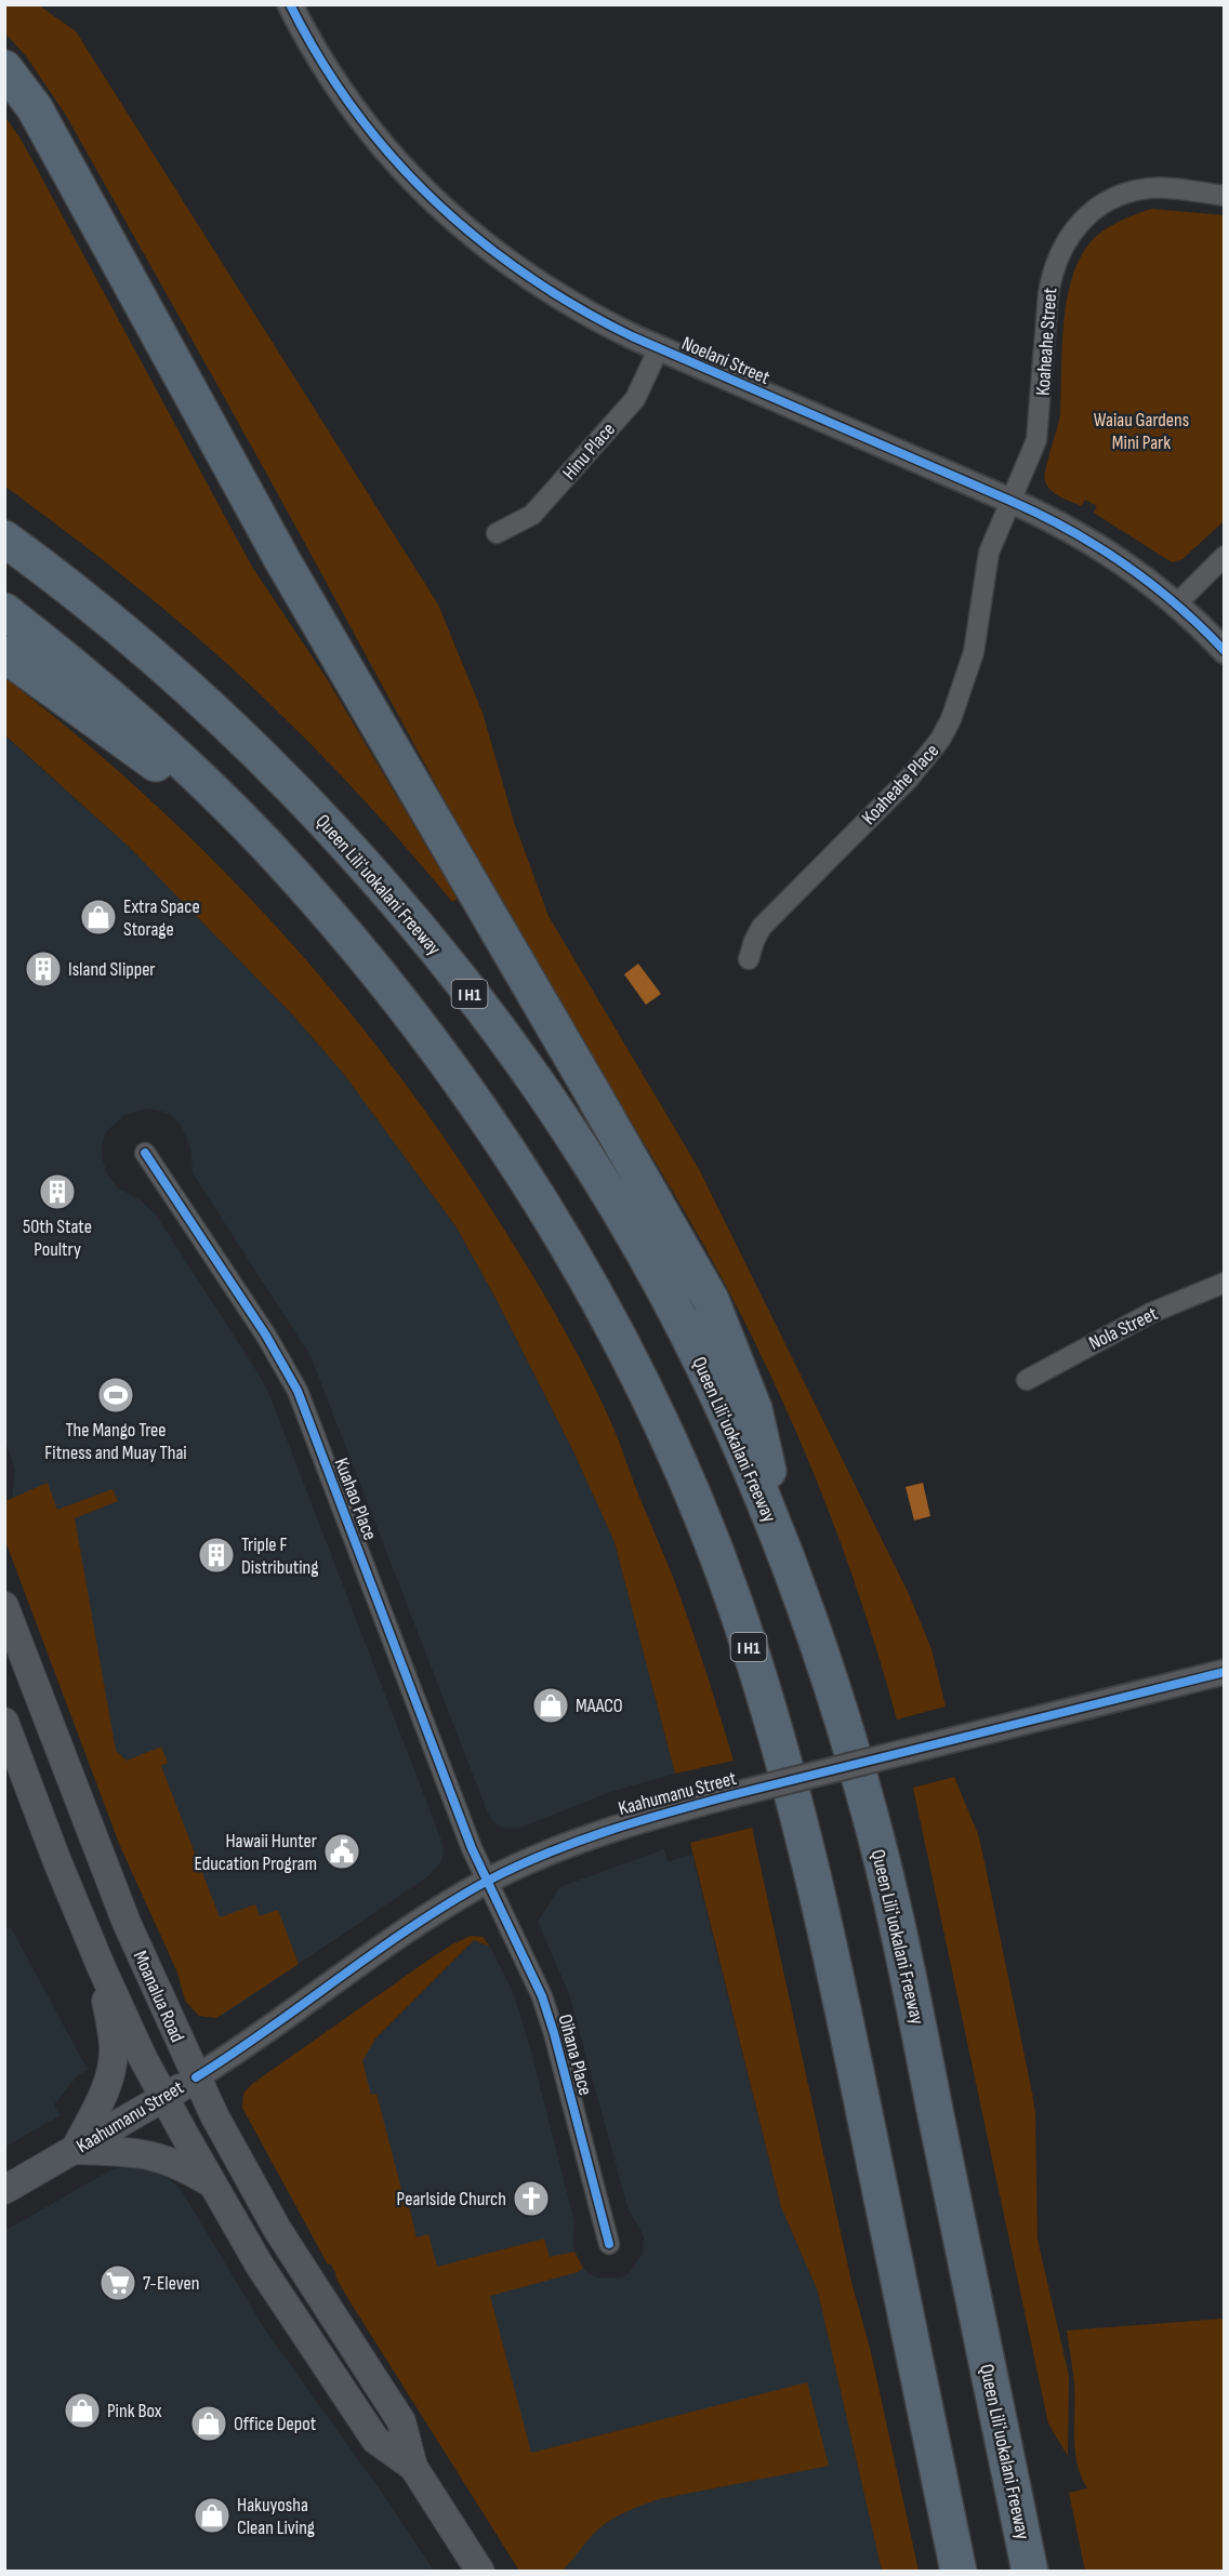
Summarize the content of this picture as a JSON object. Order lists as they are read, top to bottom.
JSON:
{
  "streets": {
    "highway": ["Queen Liliʻuokalani Freeway", "I H1"],
    "main road": ["Kaahumanu Street", "Moanalua Road"],
    "street": [
      "Koaheahe Street",
      "Noelani Street",
      "Hinu Place",
      "Koaheahe Place",
      "Nola Street",
      "Kuahao Place",
      "Oihana Place"
    ]
  },
  "crossings": [
    ["Koaheahe Street", "Noelani Street"],
    ["Koaheahe Street", "Koaheahe Place"],
    ["Noelani Street", "Hinu Place"],
    ["Noelani Street", "Koaheahe Place"],
    ["Kuahao Place", "Kaahumanu Street"],
    ["Kuahao Place", "Oihana Place"],
    ["Kaahumanu Street", "Moanalua Road"],
    ["Kaahumanu Street", "Oihana Place"]
  ],
  "parks": ["Waiau Gardens Mini Park"],
  "places": {
    "shop": [
      "Extra Space Storage",
      "MAACO",
      "Pink Box",
      "Office Depot",
      "Hakuyosha Clean Living"
    ],
    "building": ["Island Slipper", "50th State Poultry", "Triple F Distributing"],
    "sports": ["The Mango Tree Fitness and Muay Thai"],
    "public building": ["Hawaii Hunter Education Program"],
    "church": ["Pearlside Church"],
    "supermarket": ["7-Eleven"]
  }
}
